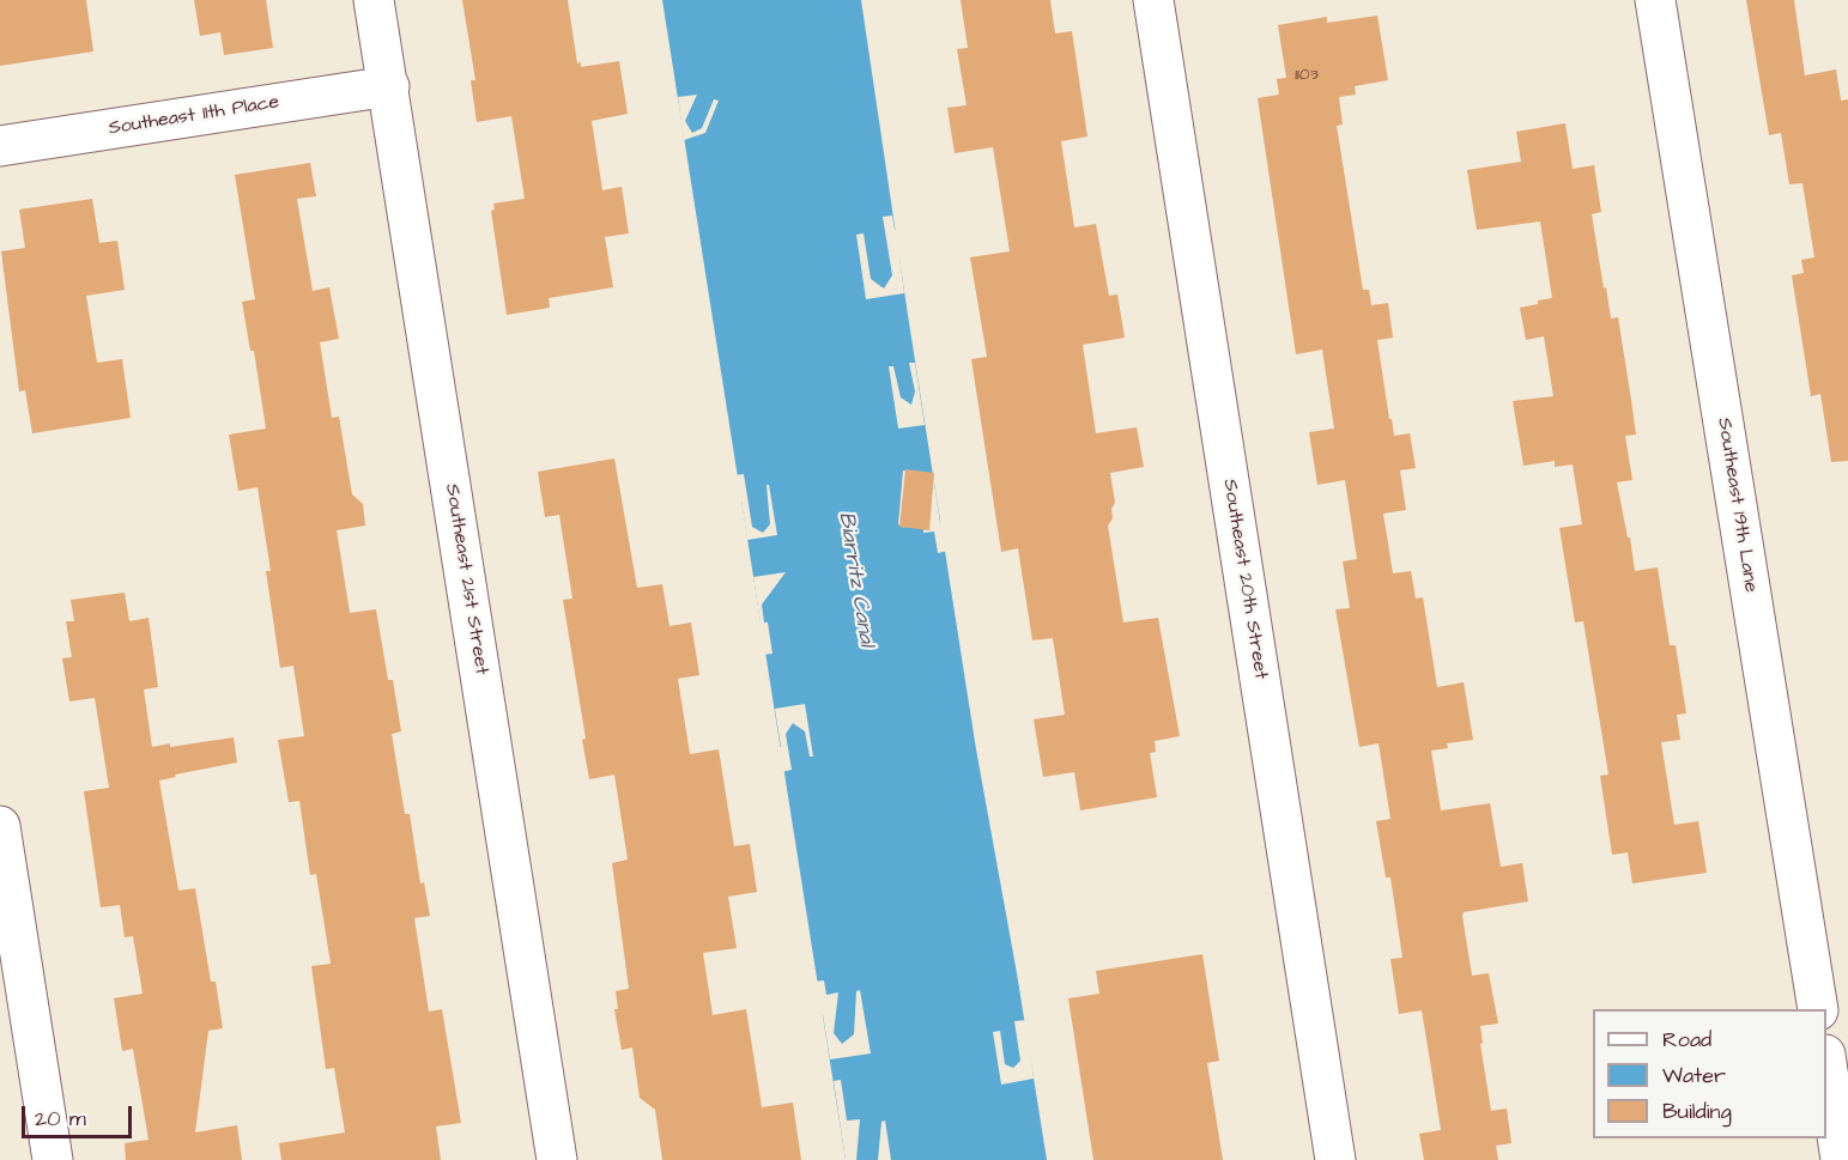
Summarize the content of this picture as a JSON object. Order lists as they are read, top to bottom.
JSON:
{
  "streets": {
    "street": [
      "Southeast 11th Place",
      "Southeast 19th Lane",
      "Southeast 21st Street",
      "Southeast 20th Street"
    ]
  },
  "crossings": [
    ["Southeast 11th Place", "Southeast 21st Street"]
  ],
  "water": ["Biarritz Canal"],
  "house_numbers": ["1103"],
  "legend": ["Road", "Water", "Building"],
  "scale_bar": "20 m"
}
